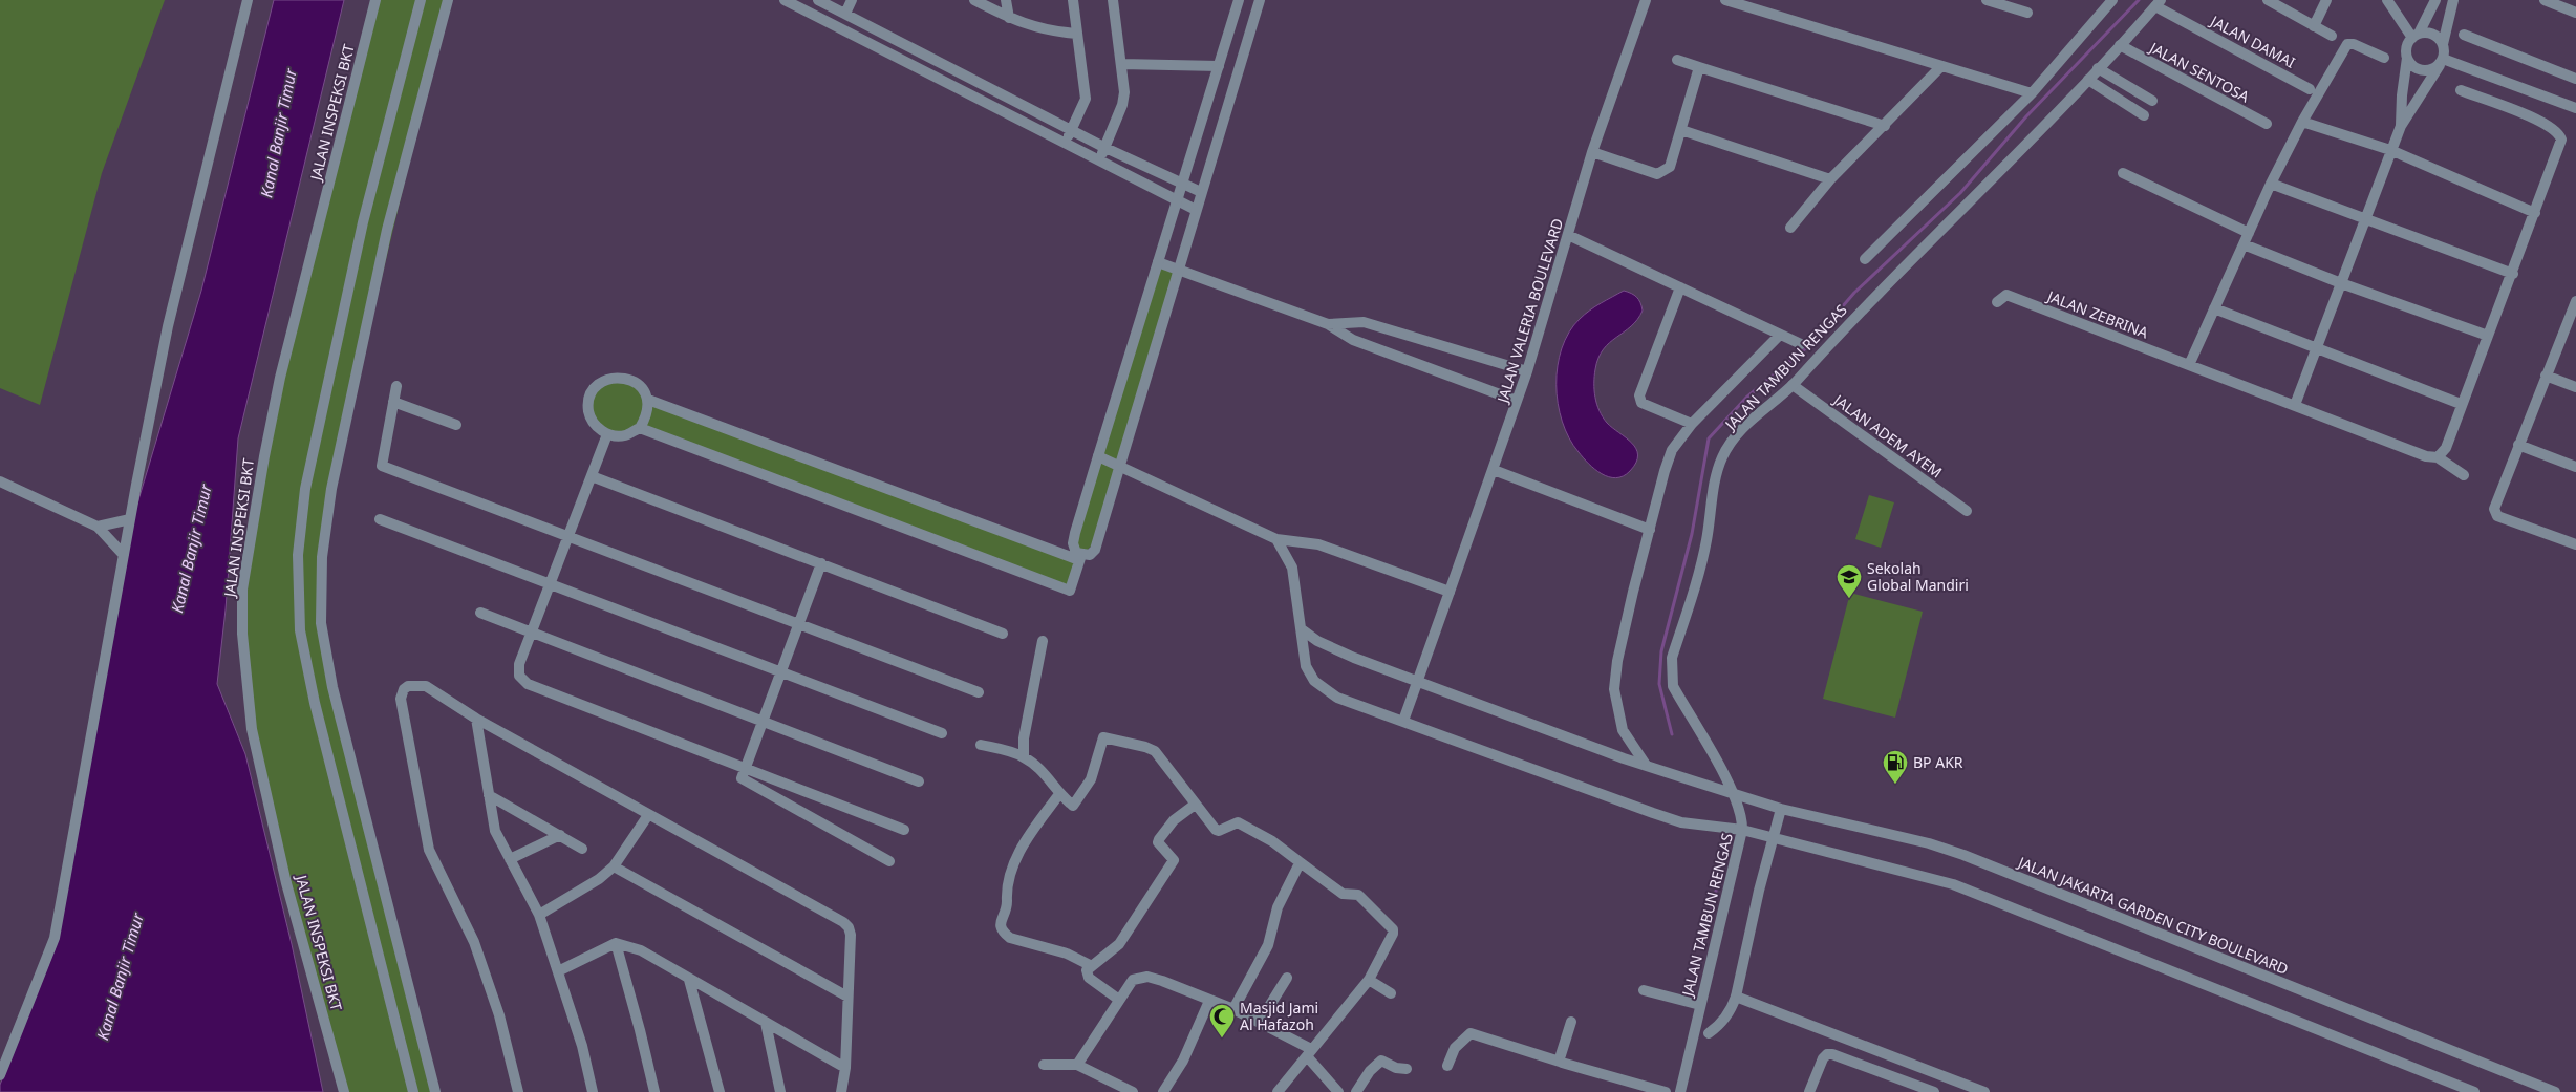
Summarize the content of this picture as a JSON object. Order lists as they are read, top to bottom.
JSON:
{
  "streets": {
    "street": [
      "JALAN DAMAI",
      "JALAN SENTOSA",
      "JALAN INSPEKSI BKT",
      "JALAN VALERIA BOULEVARD",
      "JALAN ZEBRINA",
      "JALAN TAMBUN RENGAS",
      "JALAN ADEM AYEM",
      "JALAN JAKARTA GARDEN CITY BOULEVARD"
    ]
  },
  "crossings": [
    ["JALAN DAMAI", "JALAN TAMBUN RENGAS"],
    ["JALAN SENTOSA", "JALAN TAMBUN RENGAS"],
    ["JALAN VALERIA BOULEVARD", "JALAN JAKARTA GARDEN CITY BOULEVARD"],
    ["JALAN TAMBUN RENGAS", "JALAN ADEM AYEM"],
    ["JALAN TAMBUN RENGAS", "JALAN JAKARTA GARDEN CITY BOULEVARD"]
  ],
  "water": ["Kanal Banjir Timur"],
  "places": {
    "school or university": ["Sekolah Global Mandiri"],
    "fuel station": ["BP AKR"],
    "mosque": ["Masjid Jami Al Hafazoh"]
  }
}
